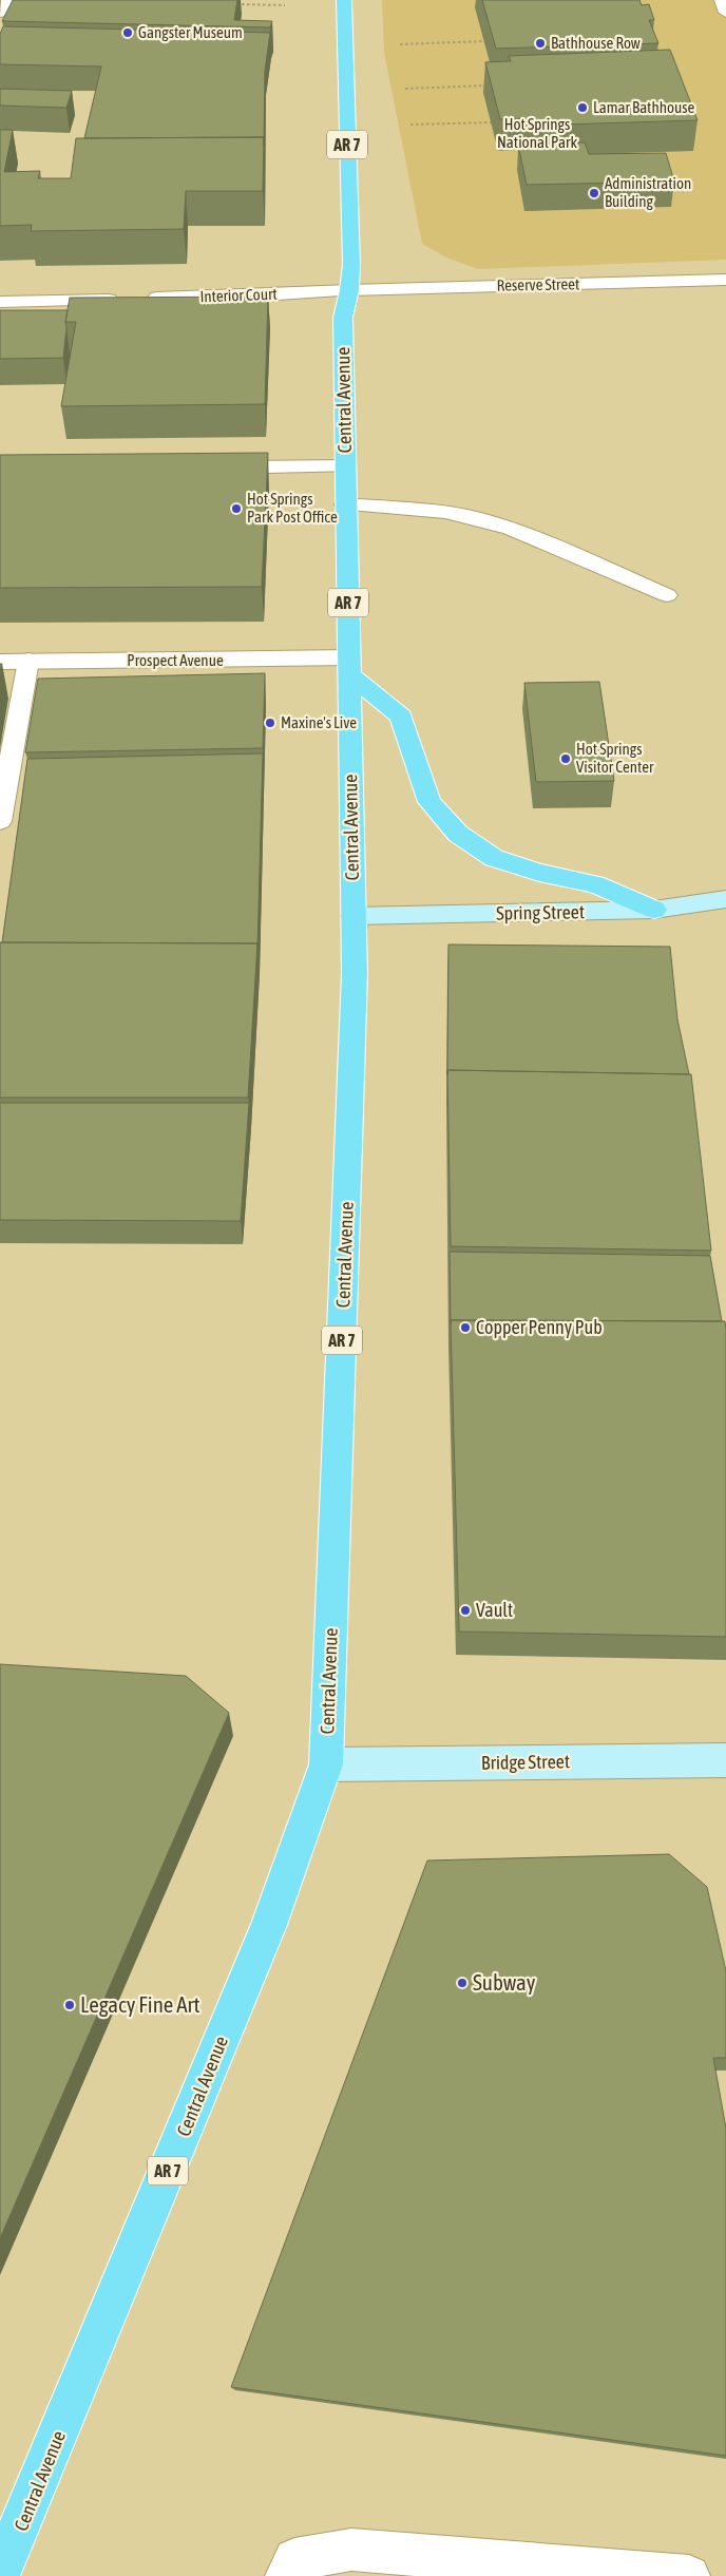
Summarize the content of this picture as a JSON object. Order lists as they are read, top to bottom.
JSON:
{
  "streets": {
    "main road": [
      "AR 7",
      "Central Avenue",
      "Spring Street",
      "Bridge Street"
    ],
    "street": ["Reserve Street", "Interior Court", "Prospect Avenue"]
  },
  "crossings": [
    ["Reserve Street", "Interior Court"],
    ["Reserve Street", "Central Avenue"],
    ["Interior Court", "Central Avenue"],
    ["Central Avenue", "Prospect Avenue"],
    ["Central Avenue", "Spring Street"],
    ["Central Avenue", "Bridge Street"]
  ],
  "parks": ["Hot Springs National Park"],
  "places": [
    "Gangster Museum",
    "Bathhouse Row",
    "Lamar Bathhouse",
    "Administration Building",
    "Hot Springs Park Post Office",
    "Maxine's Live",
    "Hot Springs Visitor Center",
    "Copper Penny Pub",
    "Vault",
    "Subway",
    "Legacy Fine Art"
  ]
}
